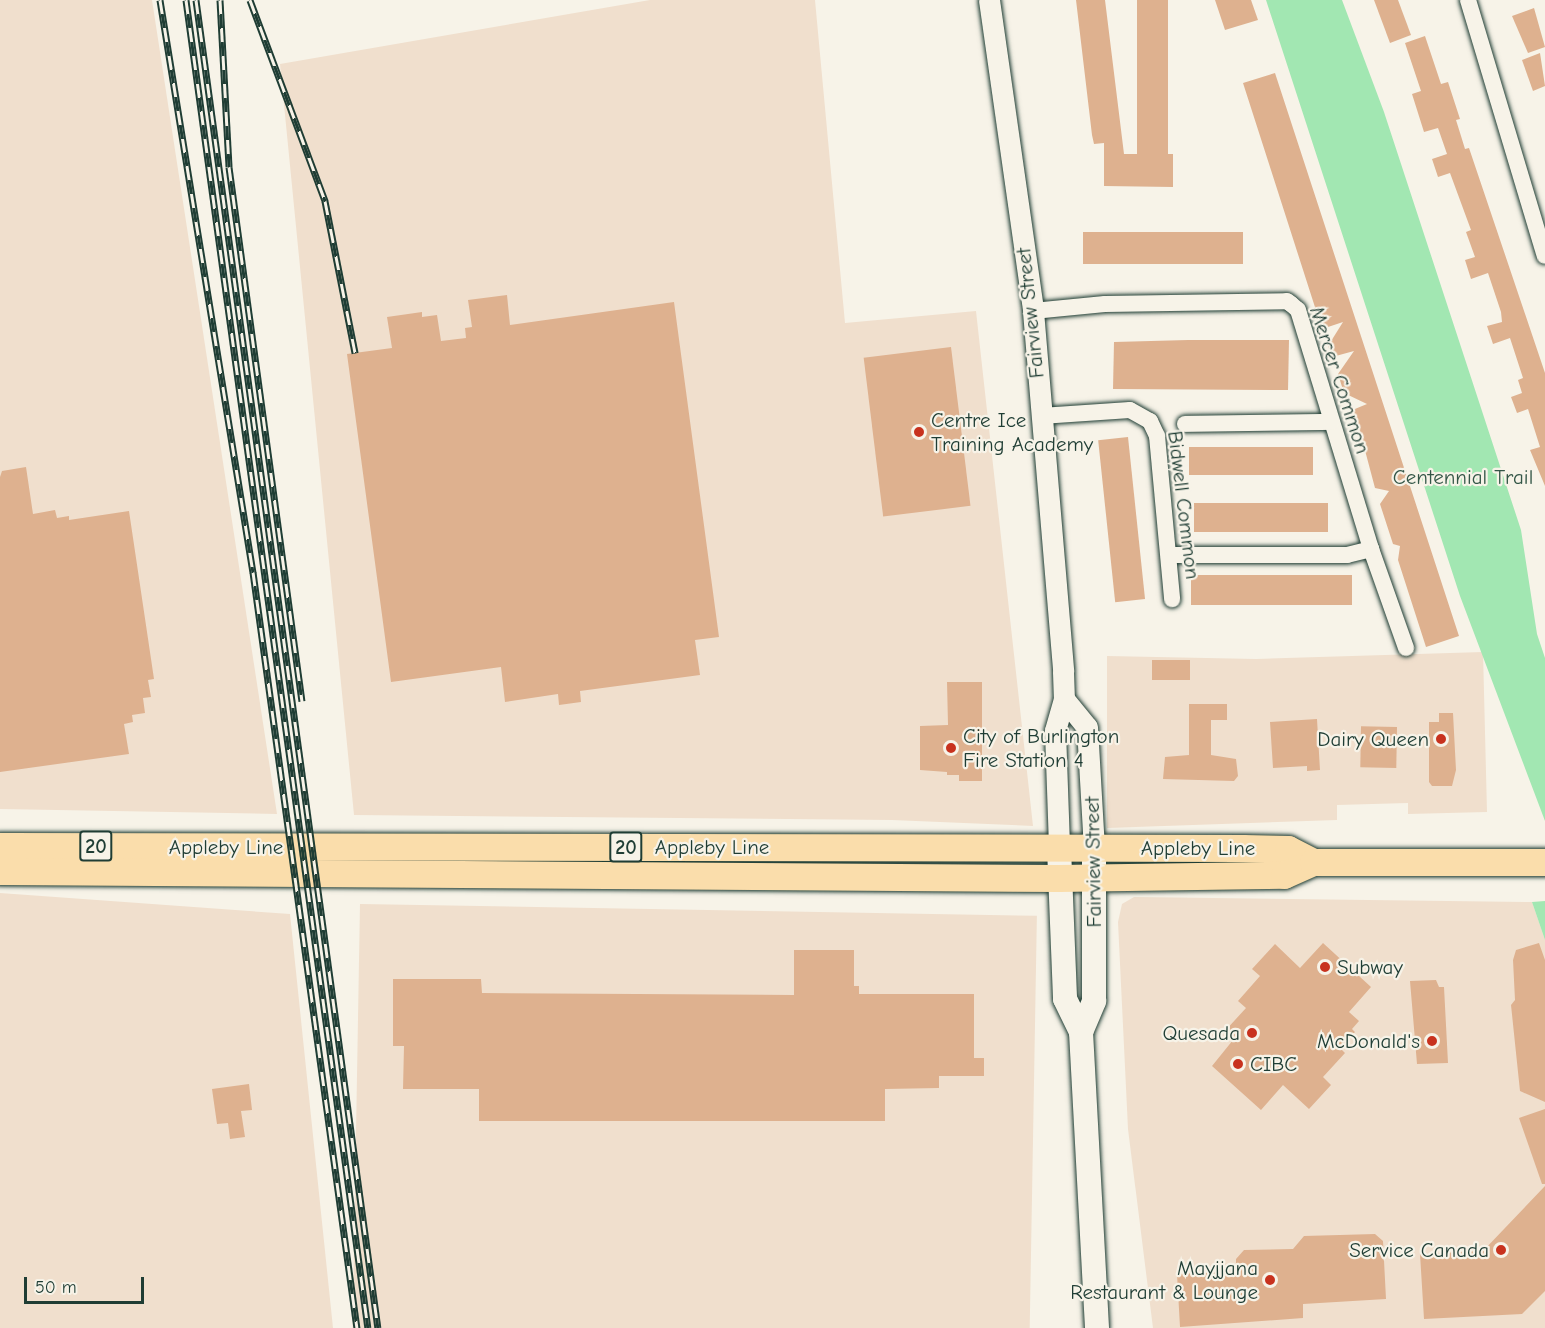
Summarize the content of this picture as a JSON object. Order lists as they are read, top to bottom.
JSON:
{
  "streets": {
    "main road": ["Fairview Street", "20", "Appleby Line"],
    "street": ["Mercer Common", "Bidwell Common"]
  },
  "crossings": [
    ["Fairview Street", "Mercer Common"],
    ["Fairview Street", "Bidwell Common"],
    ["Fairview Street", "Appleby Line"]
  ],
  "parks": ["Centennial Trail"],
  "places": [
    "Centre Ice Training Academy",
    "Dairy Queen",
    "City of Burlington Fire Station 4",
    "Subway",
    "Quesada",
    "McDonald's",
    "CIBC",
    "Service Canada",
    "Mayjjana Restaurant & Lounge"
  ],
  "scale_bar": "50 m"
}
